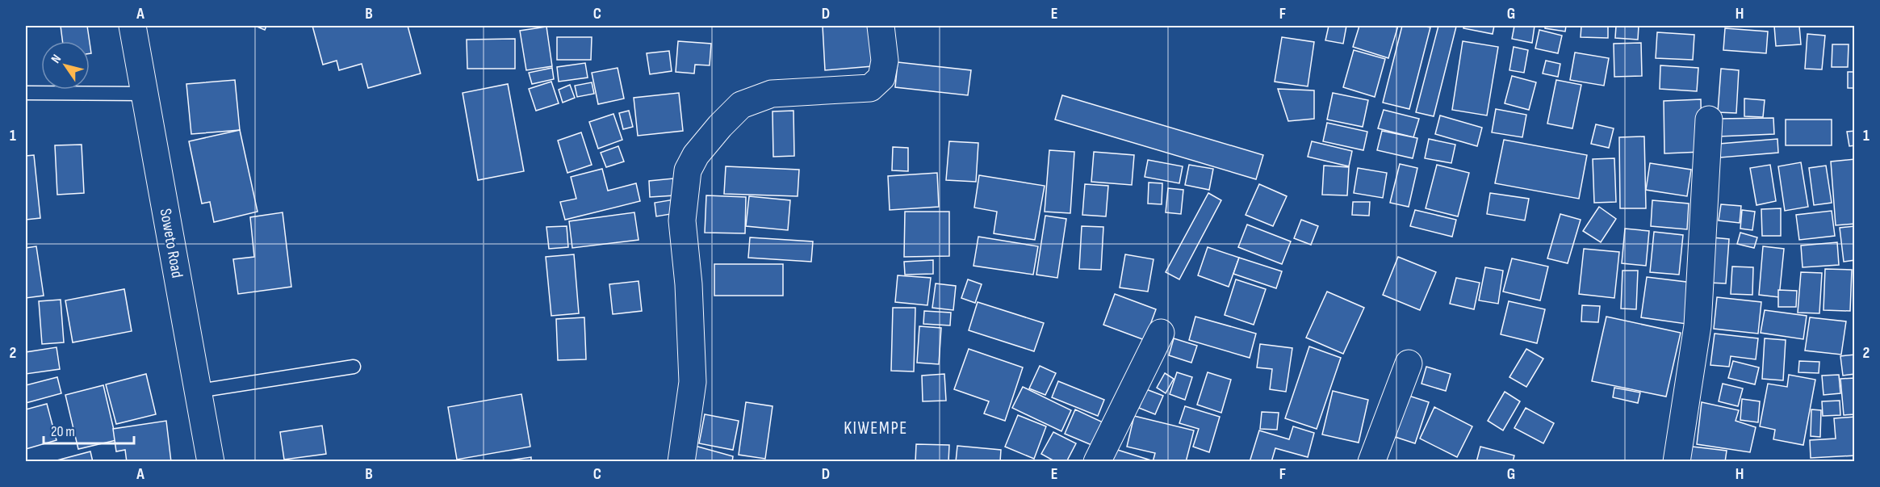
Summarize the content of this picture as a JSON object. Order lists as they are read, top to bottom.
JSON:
{
  "streets": {
    "street": ["Soweto Road"]
  },
  "districts": ["KIWEMPE"],
  "scale_bar": "20 m",
  "north": "top left",
  "grid": {
    "columns": [
      "A",
      "B",
      "C",
      "D",
      "E",
      "F",
      "G",
      "H"
    ],
    "rows": ["1", "2"]
  }
}
